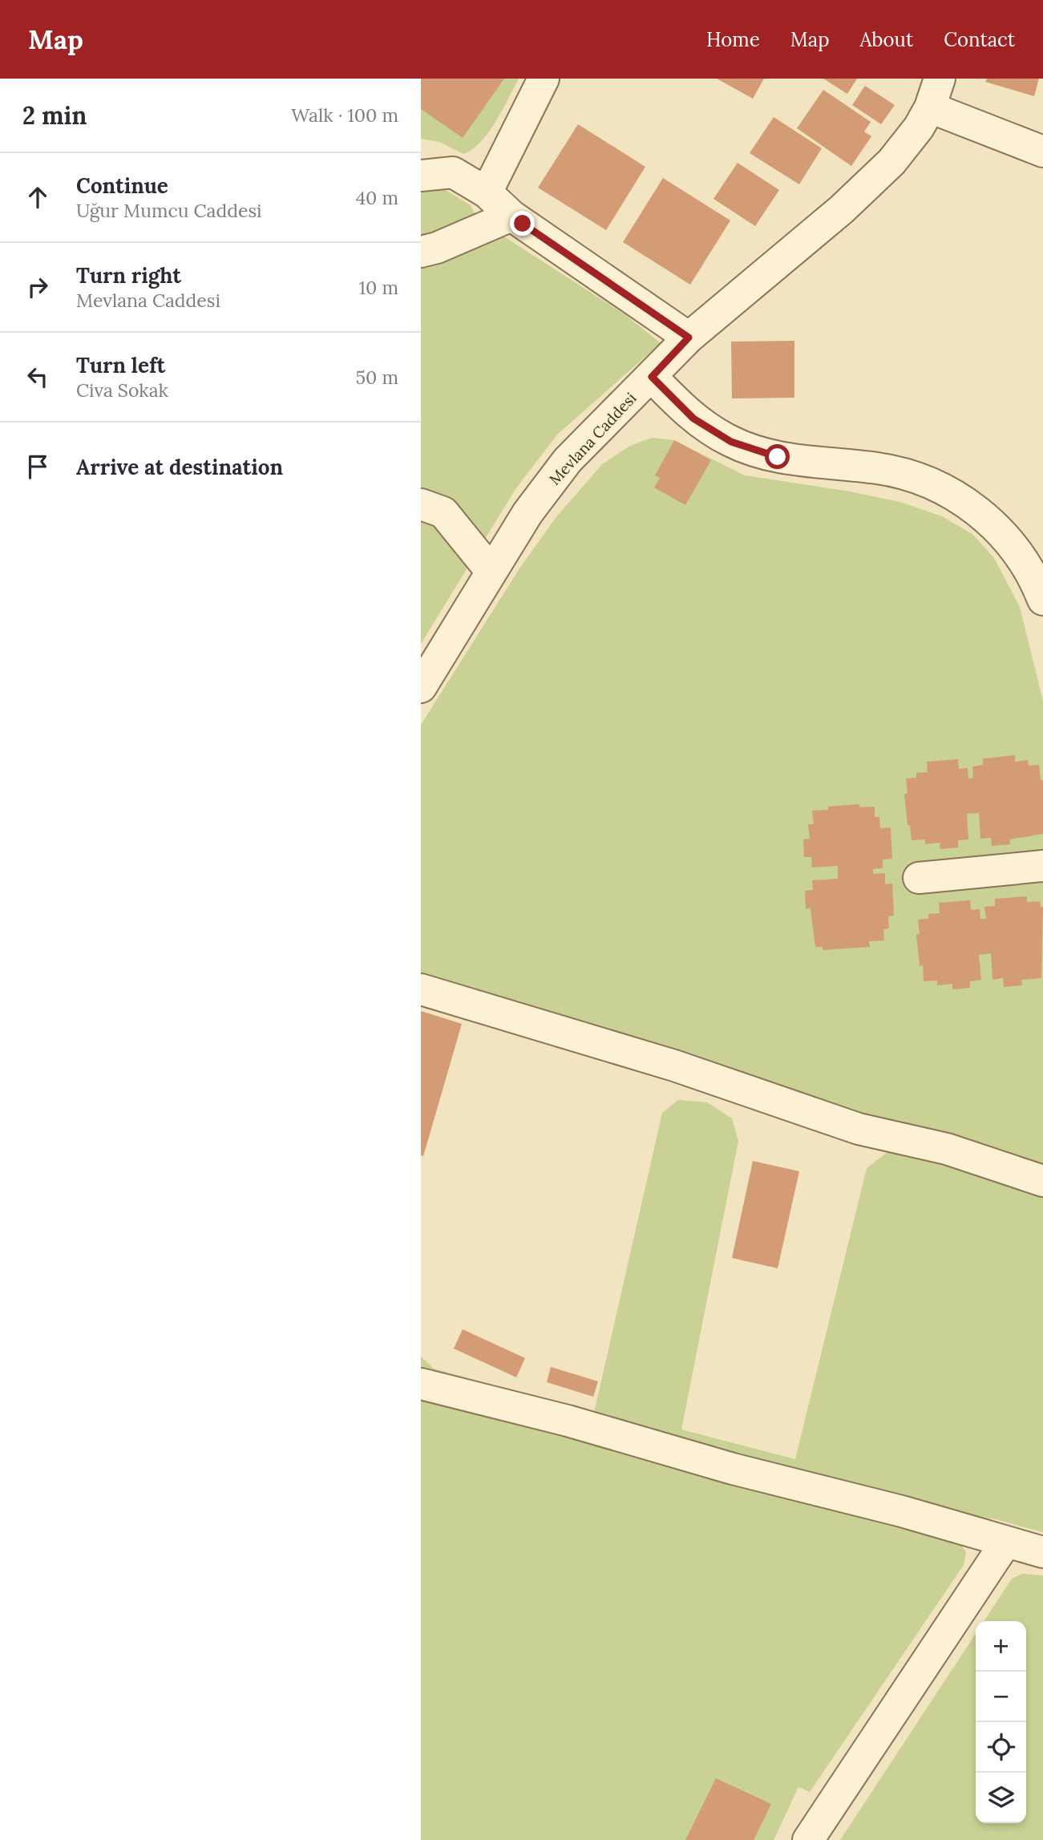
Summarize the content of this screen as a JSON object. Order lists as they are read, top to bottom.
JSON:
{
  "streets": {
    "street": ["Mevlana Caddesi"]
  },
  "page": {
    "header": "Map",
    "nav": [
      "Home",
      "Map",
      "About",
      "Contact"
    ],
    "heading": ["2 min", "Walk · 100 m"],
    "list": [
      ["Continue", "Uğur Mumcu Caddesi", "40 m"],
      ["Turn right", "Mevlana Caddesi", "10 m"],
      ["Turn left", "Civa Sokak", "50 m"],
      "Arrive at destination"
    ],
    "map_buttons": ["+", "−"]
  }
}
